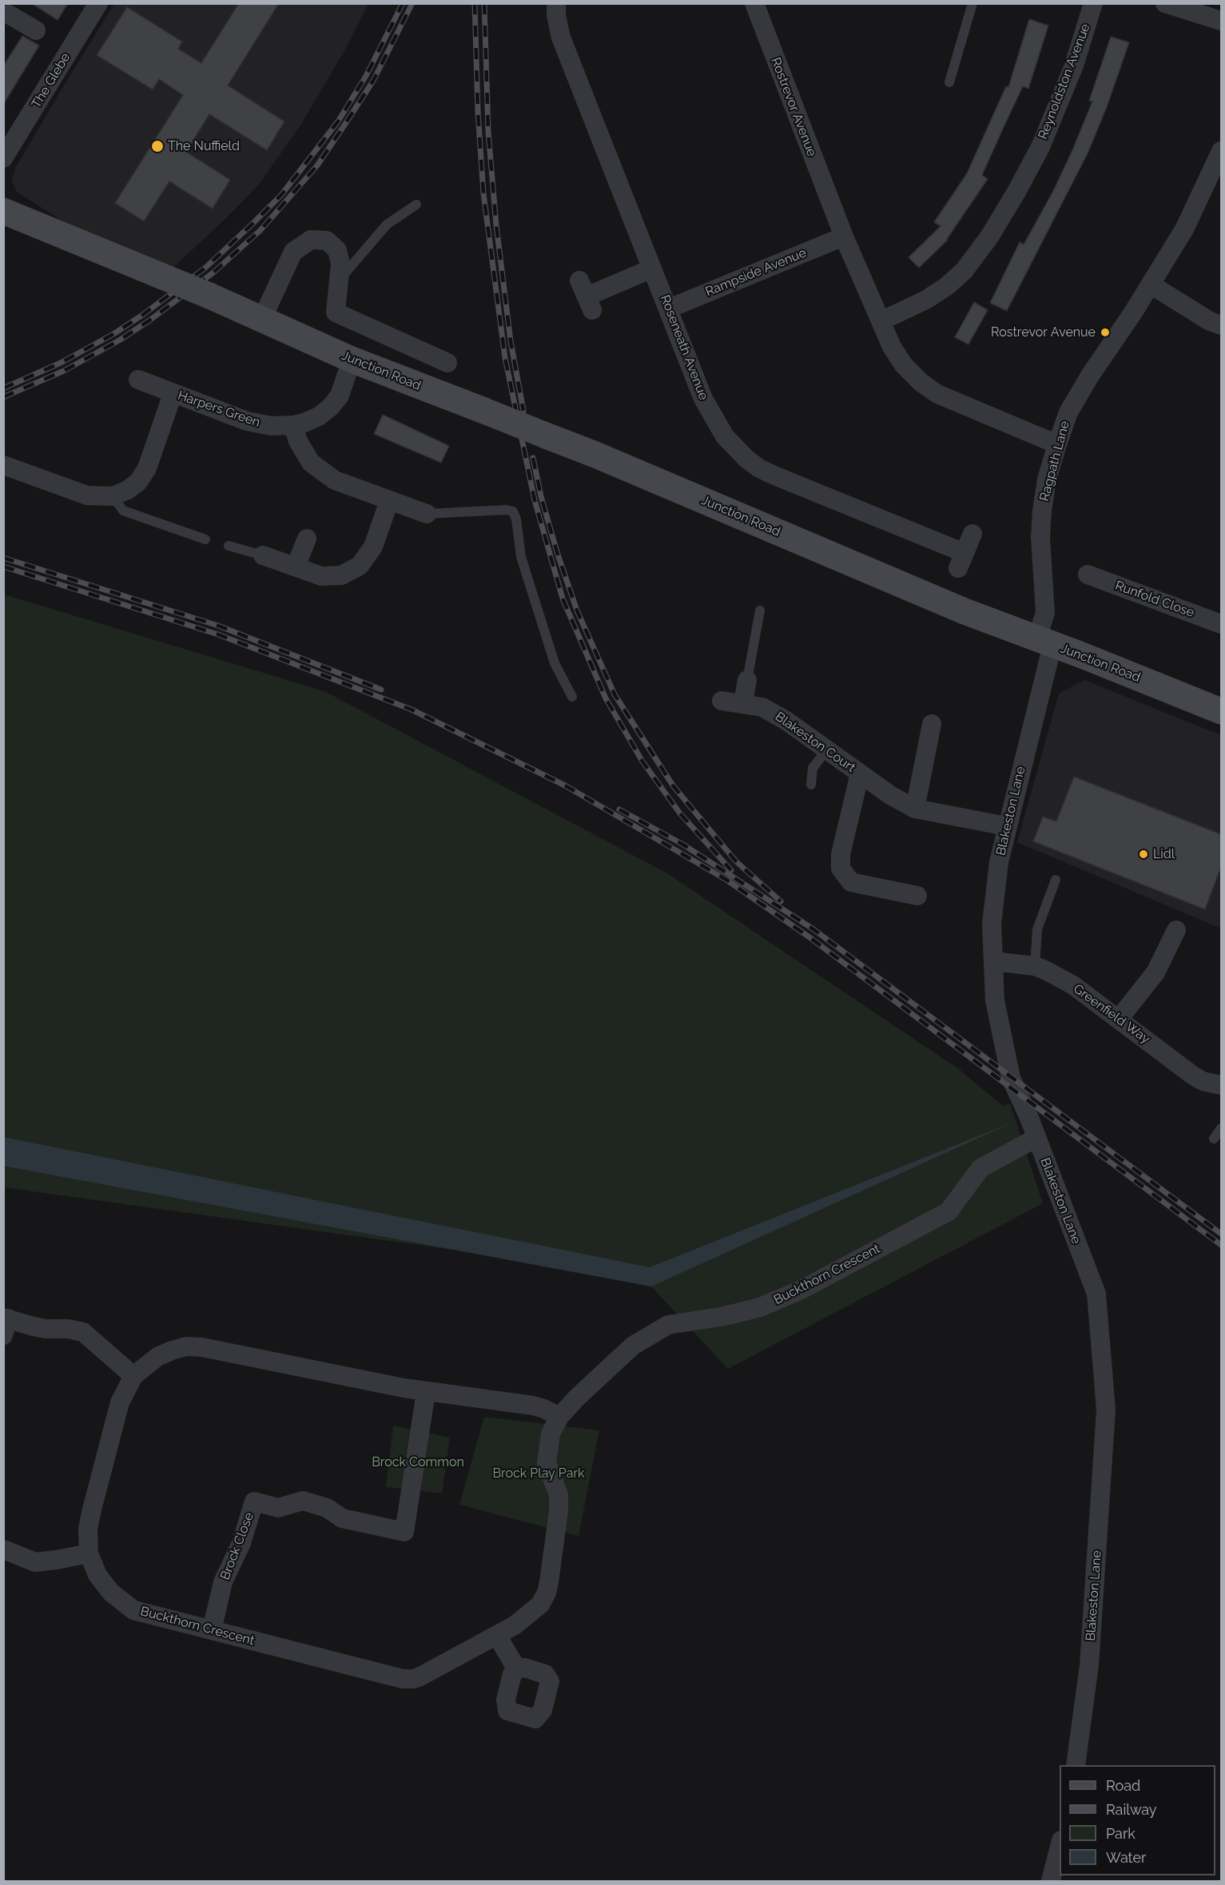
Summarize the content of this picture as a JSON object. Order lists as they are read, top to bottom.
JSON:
{
  "streets": {
    "main road": ["Junction Road"],
    "street": [
      "The Glebe",
      "Reynoldston Avenue",
      "Rostrevor Avenue",
      "Rampside Avenue",
      "Roseneath Avenue",
      "Harpers Green",
      "Ragpath Lane",
      "Runfold Close",
      "Blakeston Court",
      "Blakeston Lane",
      "Greenfield Way",
      "Buckthorn Crescent",
      "Brock Close"
    ]
  },
  "crossings": [
    ["Reynoldston Avenue", "Rostrevor Avenue"],
    ["Rostrevor Avenue", "Rampside Avenue"],
    ["Rostrevor Avenue", "Ragpath Lane"],
    ["Rampside Avenue", "Roseneath Avenue"],
    ["Junction Road", "Harpers Green"],
    ["Junction Road", "Ragpath Lane"],
    ["Junction Road", "Blakeston Lane"],
    ["Ragpath Lane", "Blakeston Lane"],
    ["Blakeston Court", "Blakeston Lane"],
    ["Blakeston Lane", "Greenfield Way"],
    ["Blakeston Lane", "Buckthorn Crescent"],
    ["Buckthorn Crescent", "Brock Close"]
  ],
  "parks": ["Brock Common", "Brock Play Park"],
  "places": ["The Nuffield", "Rostrevor Avenue", "Lidl"],
  "legend": [
    "Road",
    "Railway",
    "Park",
    "Water"
  ]
}
